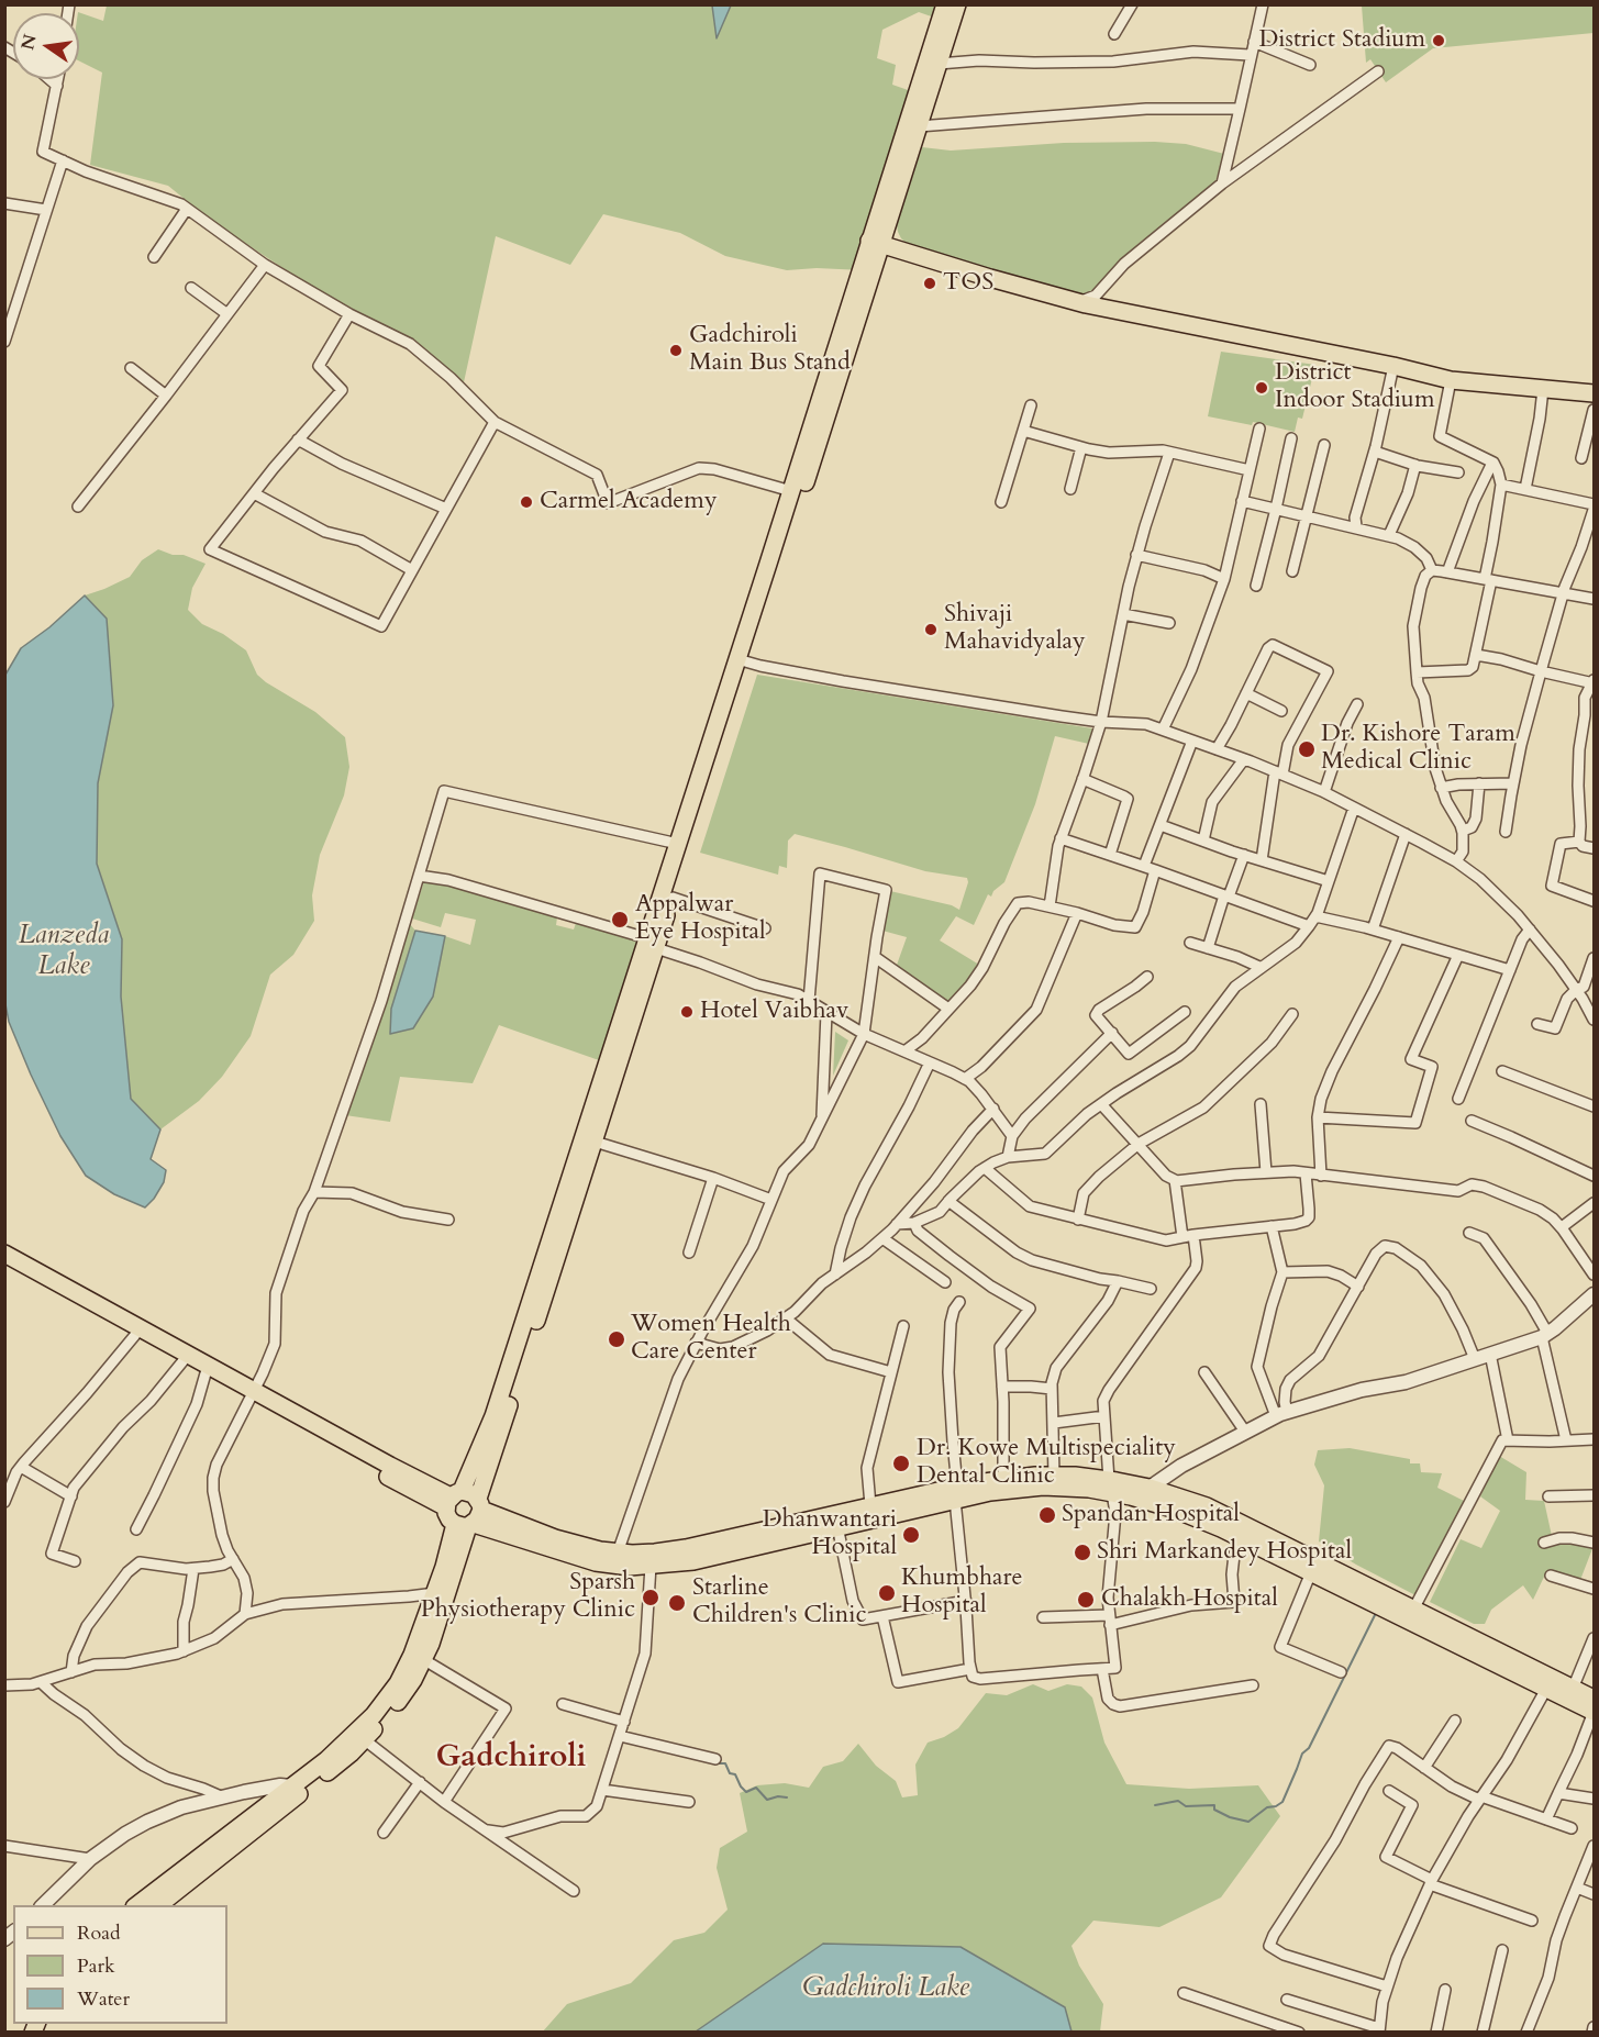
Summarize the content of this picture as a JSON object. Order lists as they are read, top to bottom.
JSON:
{
  "districts": ["Gadchiroli"],
  "water": ["Lanzeda Lake", "Gadchiroli Lake"],
  "places": [
    "District Stadium",
    "TOS",
    "Gadchiroli Main Bus Stand",
    "District Indoor Stadium",
    "Carmel Academy",
    "Shivaji Mahavidyalay",
    "Dr. Kishore Taram Medical Clinic",
    "Appalwar Eye Hospital",
    "Hotel Vaibhav",
    "Women Health Care Center",
    "Dr. Kowe Multispeciality Dental Clinic",
    "Spandan Hospital",
    "Dhanwantari Hospital",
    "Shri Markandey Hospital",
    "Khumbhare Hospital",
    "Sparsh Physiotherapy Clinic",
    "Chalakh Hospital",
    "Starline Children's Clinic"
  ],
  "legend": ["Road", "Park", "Water"],
  "north": "left"
}
